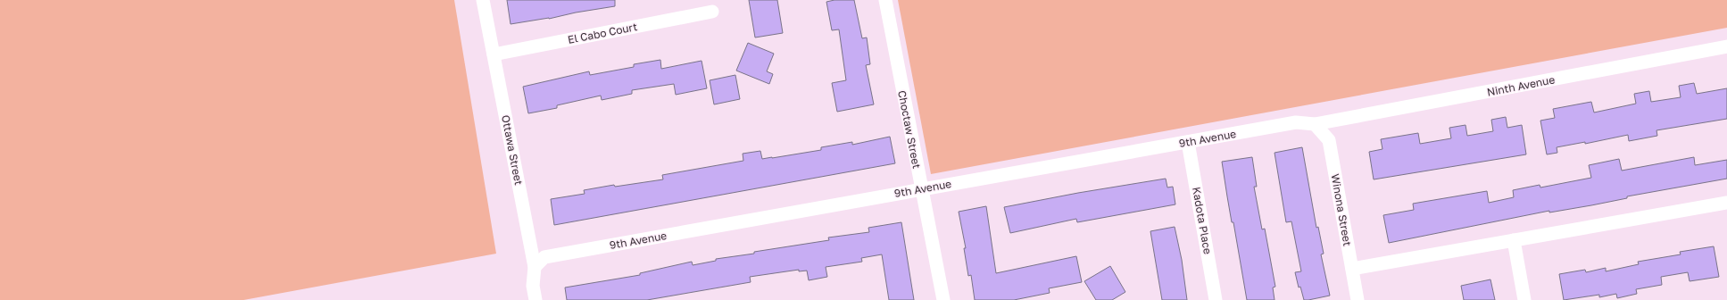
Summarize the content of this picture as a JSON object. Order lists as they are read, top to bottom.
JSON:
{
  "streets": {
    "street": [
      "El Cabo Court",
      "Ninth Avenue",
      "Choctaw Street",
      "9th Avenue",
      "Ottawa Street",
      "Winona Street",
      "Kadota Place"
    ]
  },
  "crossings": [
    ["El Cabo Court", "Ottawa Street"],
    ["Ninth Avenue", "9th Avenue"],
    ["Ninth Avenue", "Winona Street"],
    ["Choctaw Street", "9th Avenue"],
    ["9th Avenue", "Ottawa Street"],
    ["9th Avenue", "Winona Street"],
    ["9th Avenue", "Kadota Place"]
  ]
}
